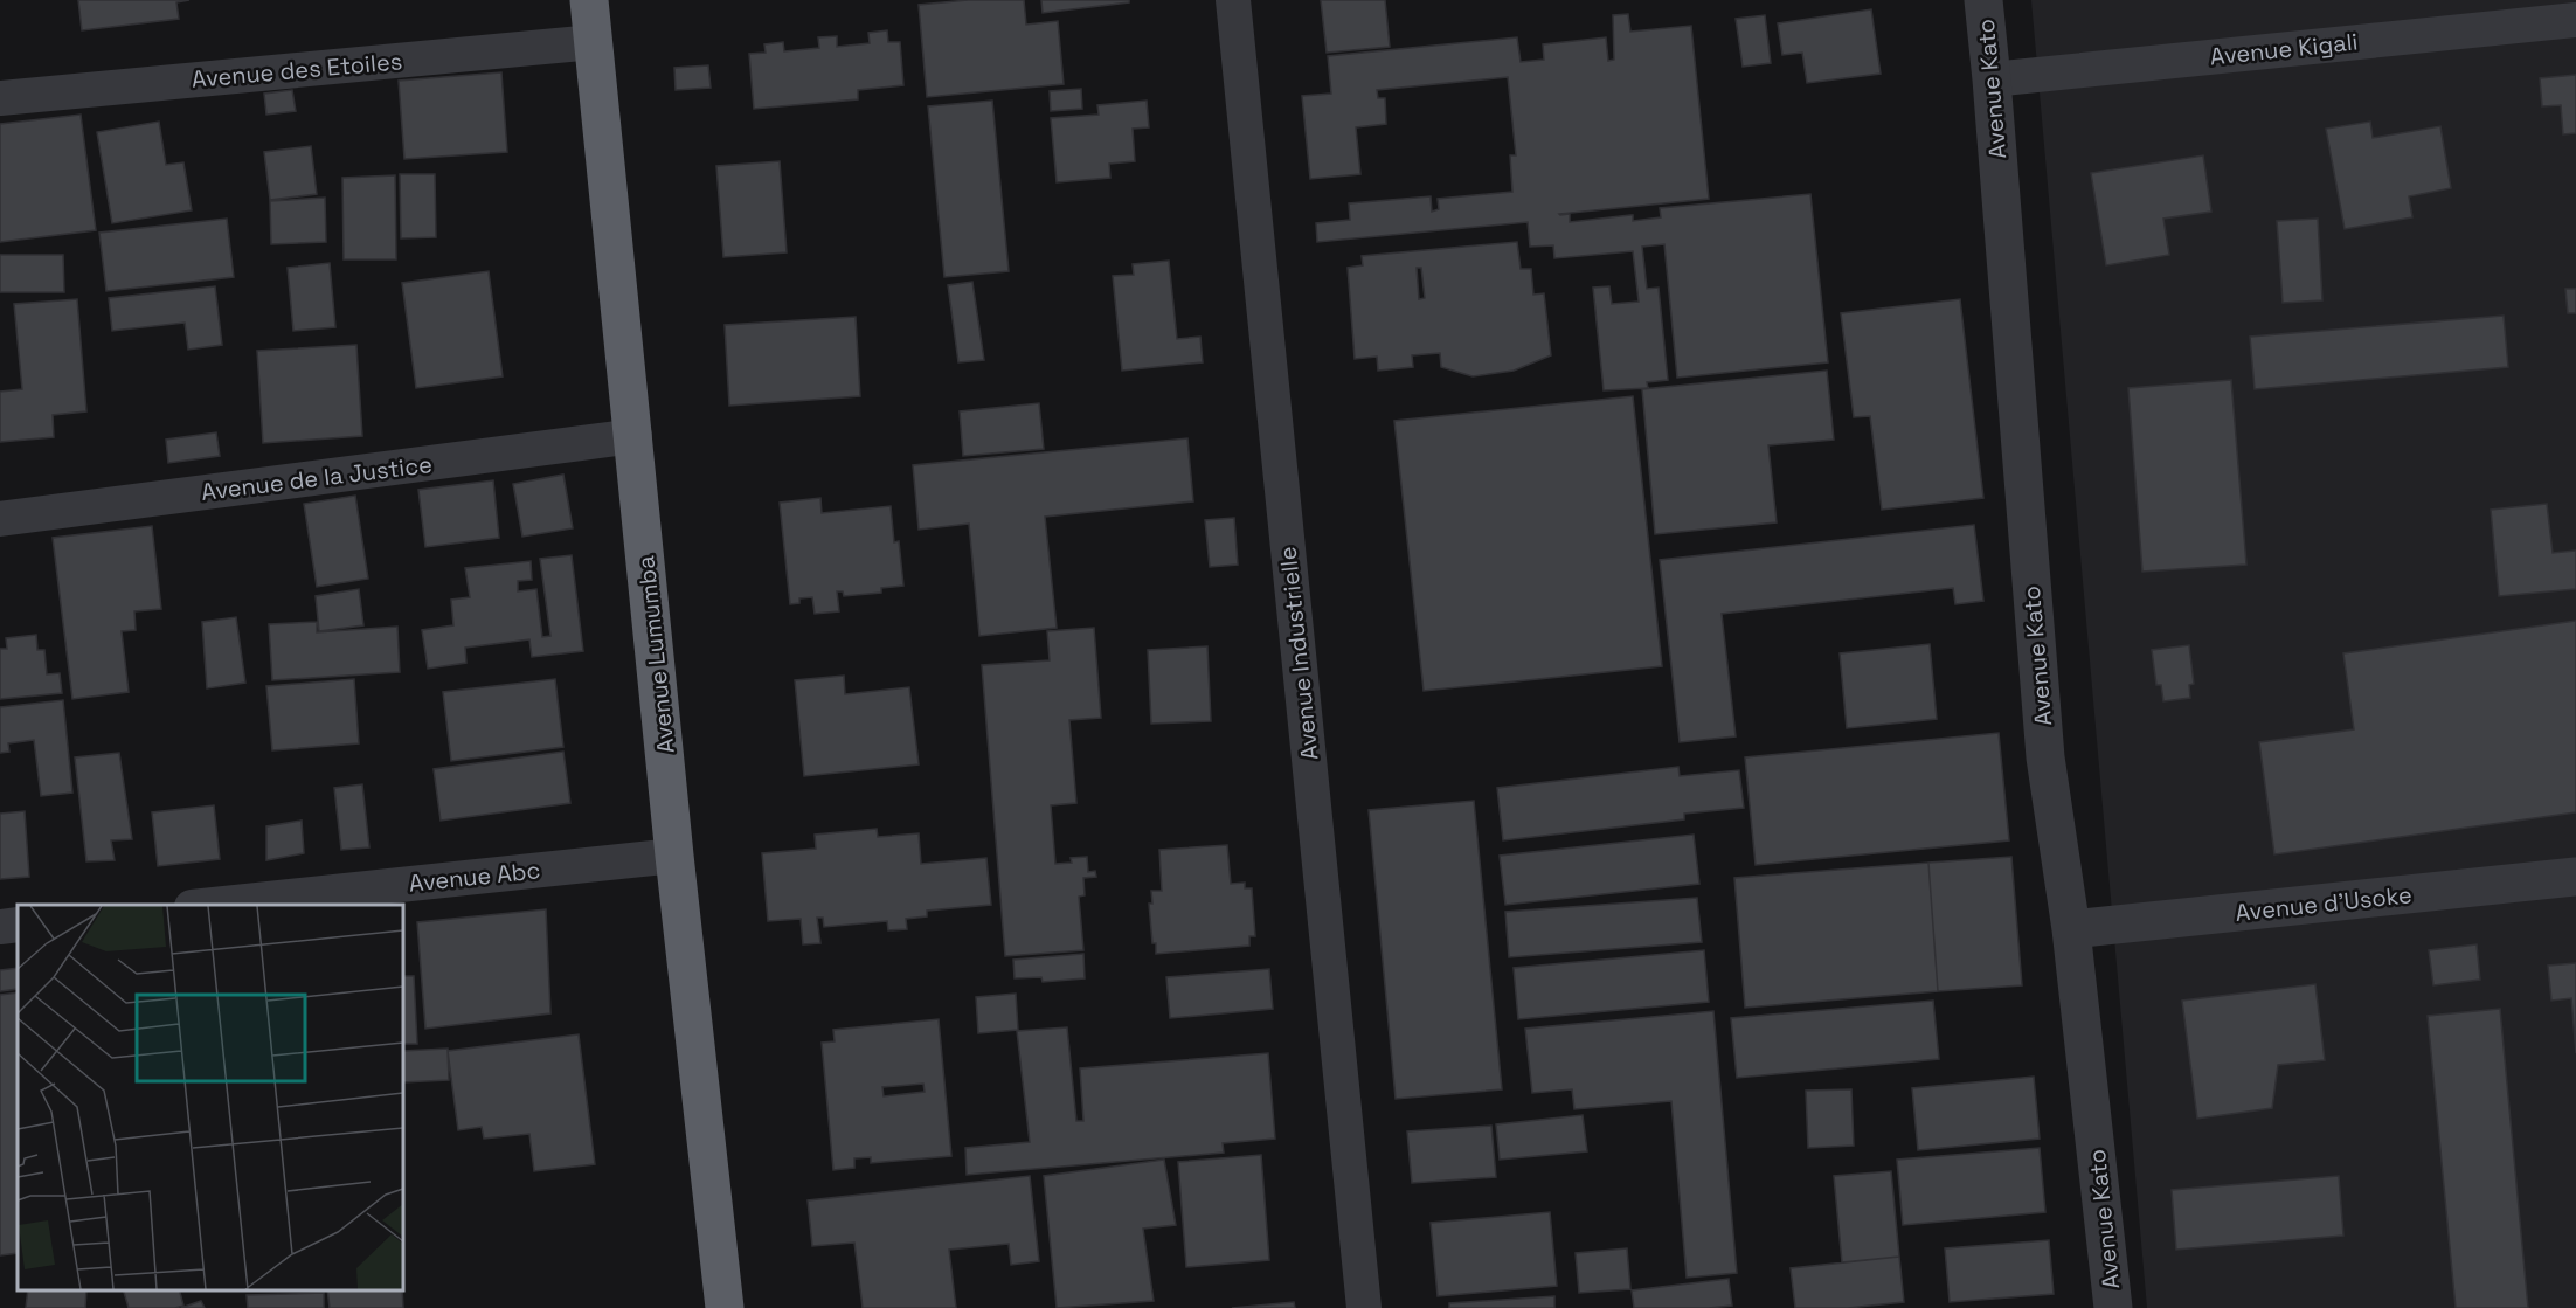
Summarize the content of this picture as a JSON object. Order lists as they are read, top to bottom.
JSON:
{
  "streets": {
    "highway": ["Avenue Lumumba"],
    "street": [
      "Avenue Kigali",
      "Avenue des Etoiles",
      "Avenue Kato",
      "Avenue de la Justice",
      "Avenue Industrielle",
      "Avenue Abc",
      "Avenue d'Usoke"
    ]
  },
  "crossings": [
    ["Avenue Kigali", "Avenue Kato"],
    ["Avenue des Etoiles", "Avenue Lumumba"],
    ["Avenue Kato", "Avenue d'Usoke"],
    ["Avenue de la Justice", "Avenue Lumumba"],
    ["Avenue Lumumba", "Avenue Abc"]
  ]
}
